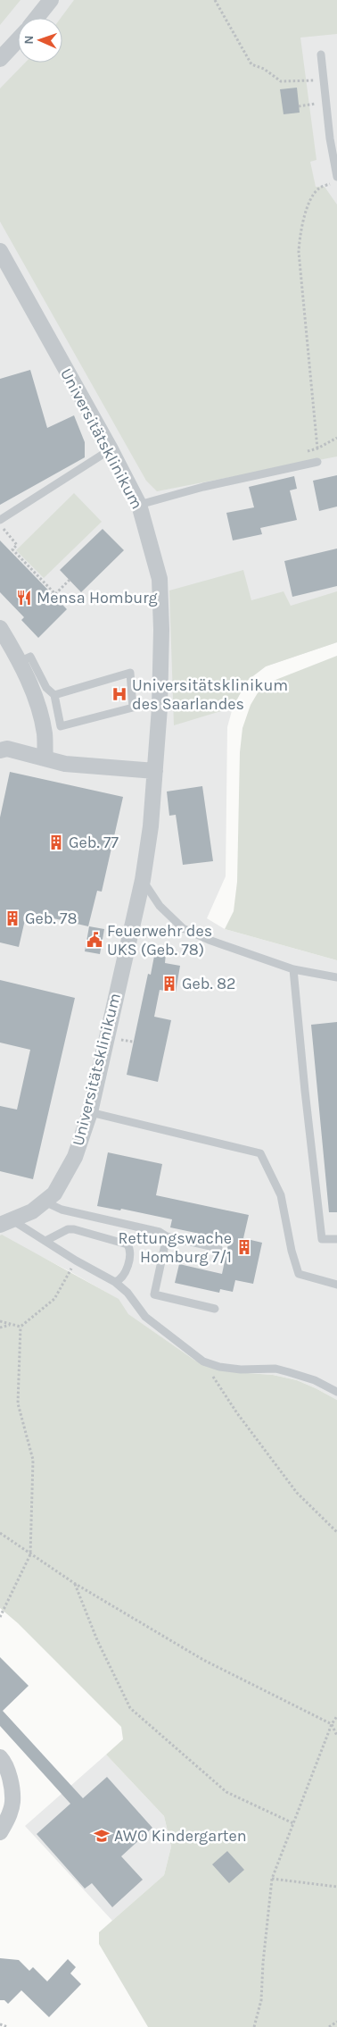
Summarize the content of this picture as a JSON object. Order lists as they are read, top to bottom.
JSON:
{
  "streets": {
    "street": ["Universitätsklinikum"]
  },
  "places": {
    "restaurant": ["Mensa Homburg"],
    "hospital": ["Universitätsklinikum des Saarlandes"],
    "building": [
      "Geb. 77",
      "Geb. 78",
      "Geb. 82",
      "Rettungswache Homburg 7/1"
    ],
    "public building": ["Feuerwehr des UKS (Geb. 78)"],
    "school or university": ["AWO Kindergarten"]
  },
  "north": "left"
}
